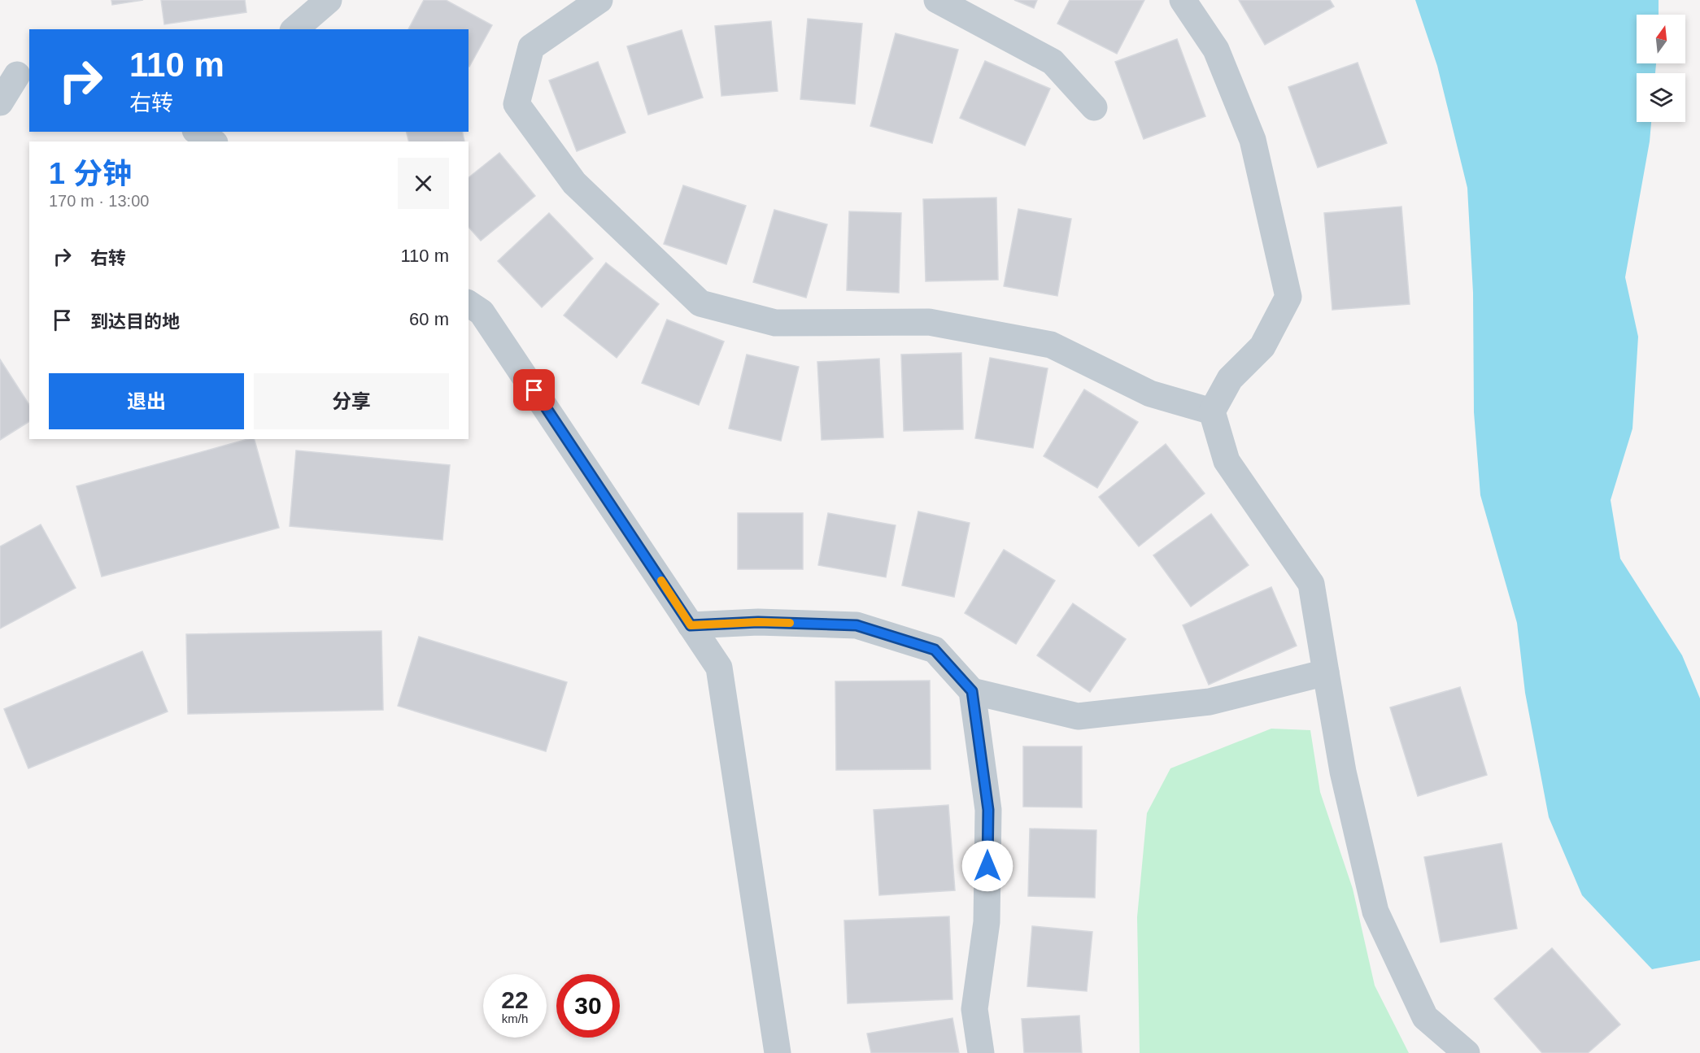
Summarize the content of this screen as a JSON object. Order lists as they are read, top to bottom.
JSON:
{
  "north": "top",
  "page": {
    "turn": ["110 m", "右转"],
    "heading": ["1 分钟", "170 m · 13:00"],
    "list": [
      {
        "name": "右转",
        "value": "110 m"
      },
      {
        "name": "到达目的地",
        "value": "60 m"
      }
    ],
    "buttons": ["退出", "分享"],
    "speed": "22 km/h",
    "limit": "30"
  }
}
